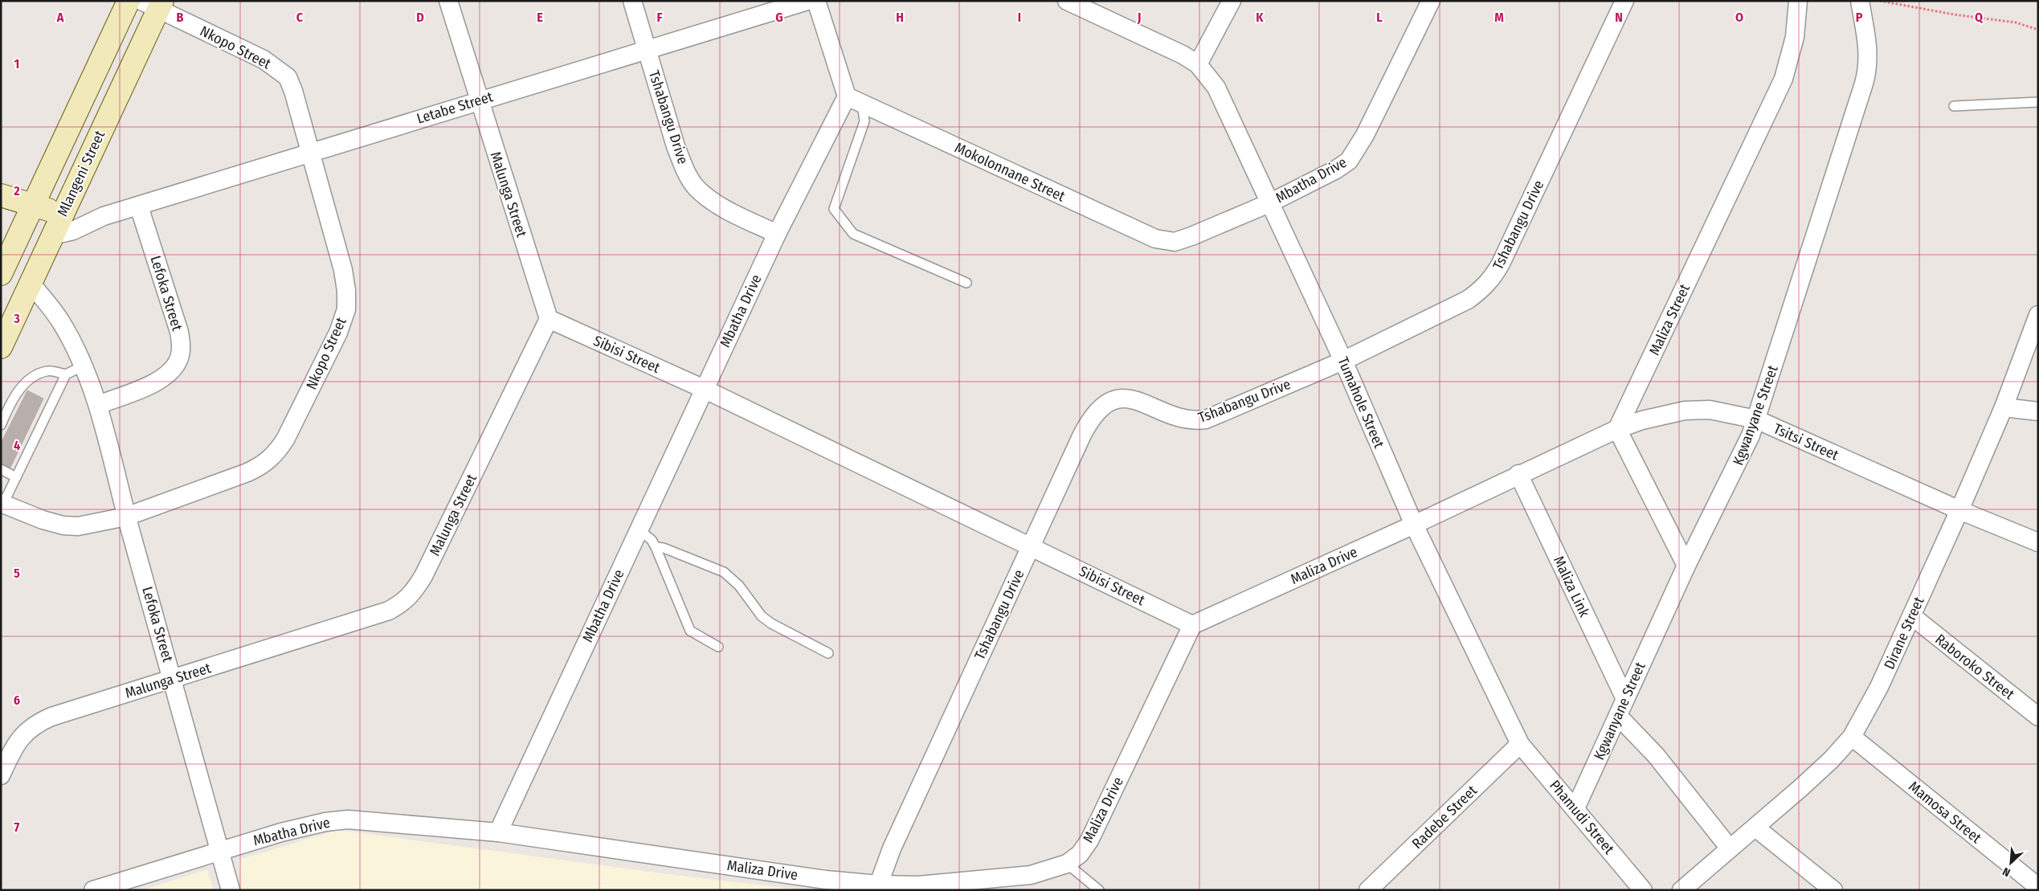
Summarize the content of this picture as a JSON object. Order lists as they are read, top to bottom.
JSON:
{
  "streets": {
    "street": [
      "Nkopo Street",
      "Letabe Street",
      "Tshabangu Drive",
      "Mokolonnane Street",
      "Mlangeni Street",
      "Mbatha Drive",
      "Malunga Street",
      "Lefoka Street",
      "Maliza Street",
      "Sibisi Street",
      "Tumahole Street",
      "Kgwanyane Street",
      "Tsitsi Street",
      "Maliza Drive",
      "Maliza Link",
      "Dirane Street",
      "Raboroko Street",
      "Mamosa Street",
      "Radebe Street",
      "Phamudi Street"
    ]
  },
  "crossings": [
    ["Nkopo Street", "Letabe Street"],
    ["Nkopo Street", "Mlangeni Street"],
    ["Nkopo Street", "Lefoka Street"],
    ["Letabe Street", "Tshabangu Drive"],
    ["Letabe Street", "Mlangeni Street"],
    ["Letabe Street", "Malunga Street"],
    ["Letabe Street", "Lefoka Street"],
    ["Tshabangu Drive", "Mbatha Drive"],
    ["Tshabangu Drive", "Sibisi Street"],
    ["Tshabangu Drive", "Tumahole Street"],
    ["Tshabangu Drive", "Maliza Drive"],
    ["Mokolonnane Street", "Mbatha Drive"],
    ["Mlangeni Street", "Lefoka Street"],
    ["Mbatha Drive", "Lefoka Street"],
    ["Mbatha Drive", "Sibisi Street"],
    ["Mbatha Drive", "Tumahole Street"],
    ["Mbatha Drive", "Maliza Drive"],
    ["Malunga Street", "Lefoka Street"],
    ["Malunga Street", "Sibisi Street"],
    ["Maliza Street", "Tsitsi Street"],
    ["Sibisi Street", "Maliza Drive"],
    ["Tumahole Street", "Maliza Drive"],
    ["Tumahole Street", "Radebe Street"],
    ["Tumahole Street", "Phamudi Street"],
    ["Kgwanyane Street", "Tsitsi Street"],
    ["Kgwanyane Street", "Maliza Link"],
    ["Kgwanyane Street", "Phamudi Street"],
    ["Tsitsi Street", "Dirane Street"],
    ["Dirane Street", "Raboroko Street"],
    ["Dirane Street", "Mamosa Street"],
    ["Radebe Street", "Phamudi Street"]
  ],
  "north": "bottom left",
  "grid": {
    "columns": [
      "A",
      "B",
      "C",
      "D",
      "E",
      "F",
      "G",
      "H",
      "I",
      "J",
      "K",
      "L",
      "M",
      "N",
      "O",
      "P",
      "Q"
    ],
    "rows": [
      "1",
      "2",
      "3",
      "4",
      "5",
      "6",
      "7"
    ]
  }
}
